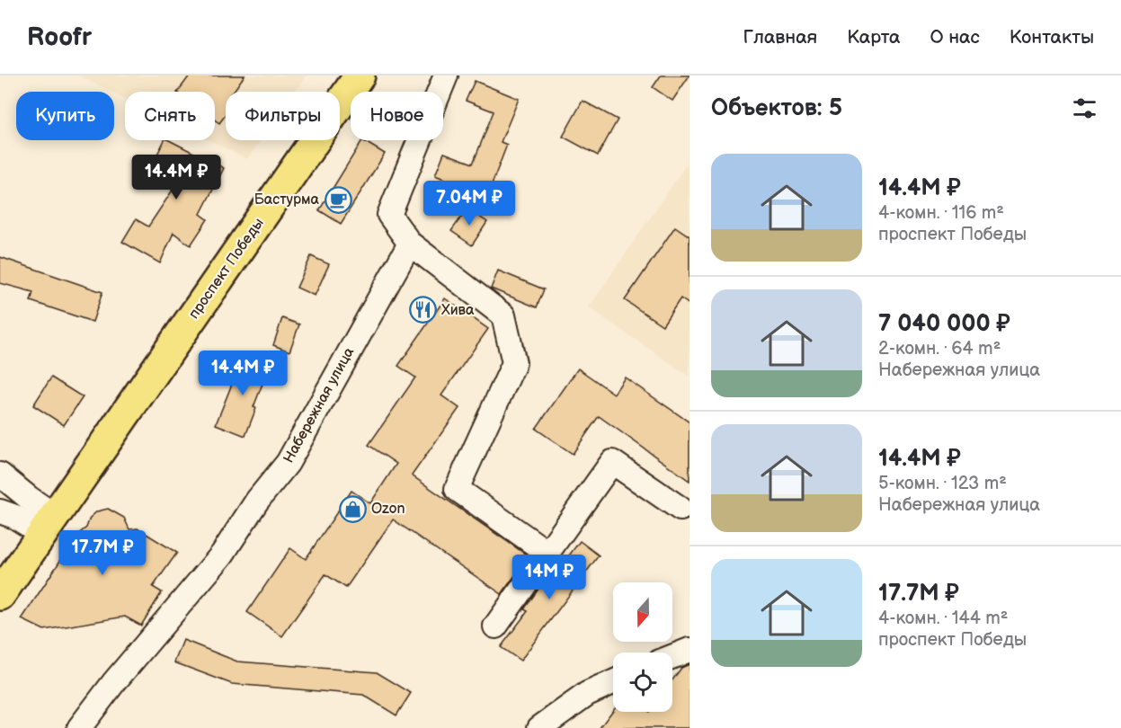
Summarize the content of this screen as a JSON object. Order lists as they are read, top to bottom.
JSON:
{
  "streets": {
    "main road": ["проспект Победы"],
    "street": ["Набережная улица"]
  },
  "places": {
    "cafe": ["Бастурма"],
    "restaurant": ["Хива"],
    "shop": ["Ozon"]
  },
  "north": "bottom",
  "page": {
    "header": "Roofr",
    "nav": [
      "Главная",
      "Карта",
      "О нас",
      "Контакты"
    ],
    "heading": "Объектов: 5",
    "chip": [
      "Купить",
      "Снять",
      "Фильтры",
      "Новое"
    ],
    "list": [
      {
        "name": "14.4M ₽",
        "note": "4-комн. · 116 m² · проспект Победы"
      },
      {
        "name": "7 040 000 ₽",
        "note": "2-комн. · 64 m² · Набережная улица"
      },
      {
        "name": "14.4M ₽",
        "note": "5-комн. · 123 m² · Набережная улица"
      },
      {
        "name": "17.7M ₽",
        "note": "4-комн. · 144 m² · проспект Победы"
      }
    ],
    "price": [
      "14.4M ₽",
      "7.04M ₽",
      "14.4M ₽",
      "17.7M ₽",
      "14M ₽"
    ]
  }
}
